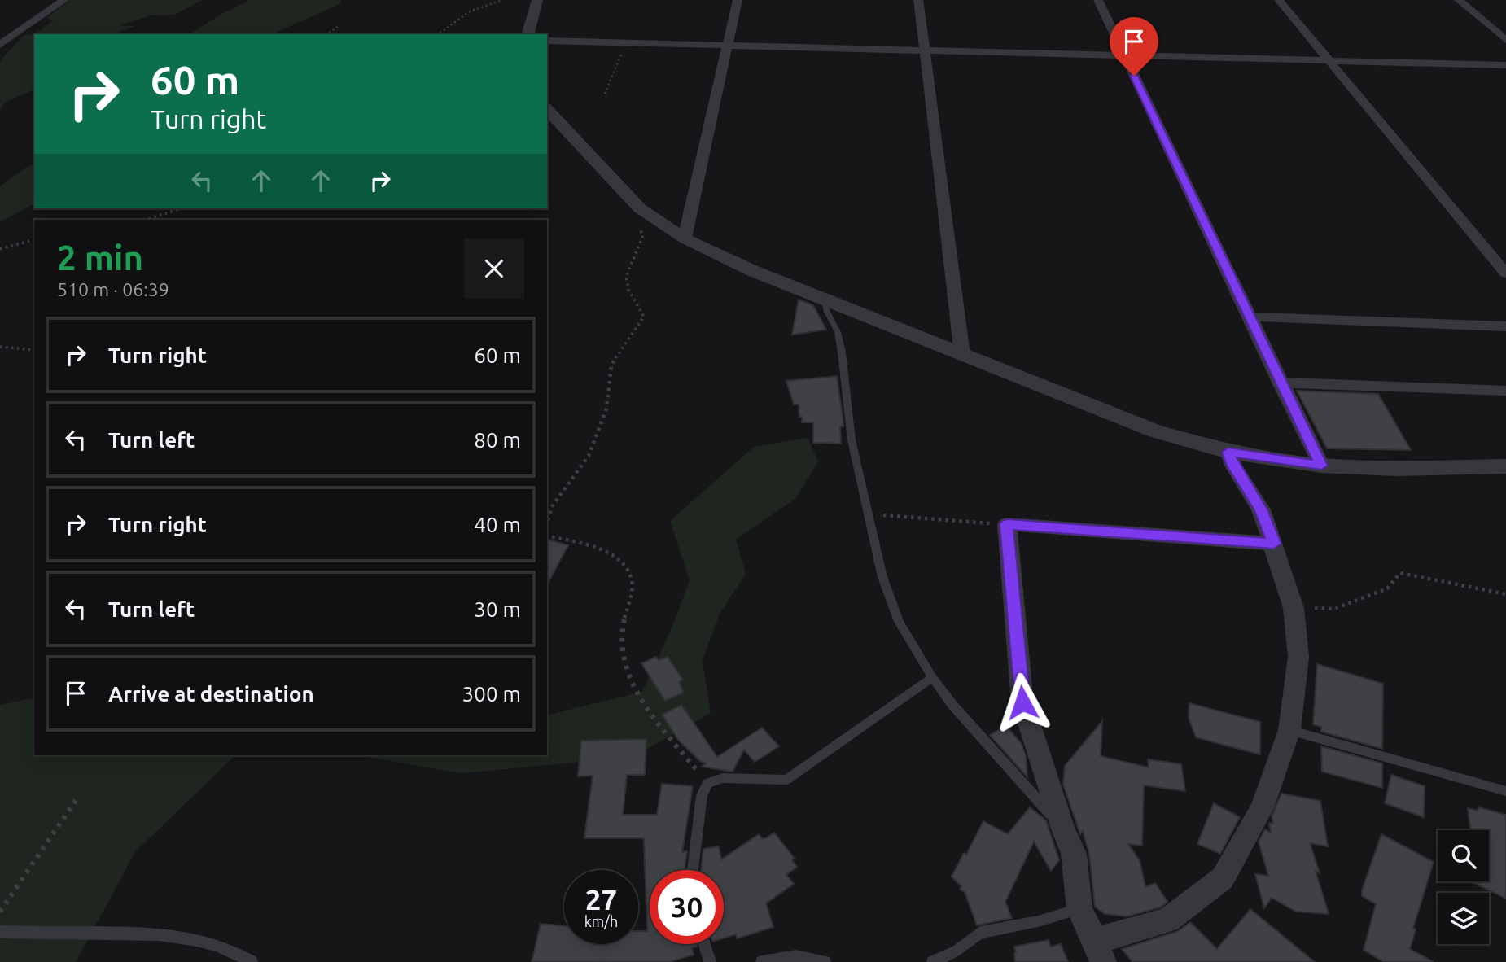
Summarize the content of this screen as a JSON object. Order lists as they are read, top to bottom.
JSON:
{
  "page": {
    "turn": ["60 m", "Turn right"],
    "heading": ["2 min", "510 m · 06:39"],
    "list": [
      {
        "name": "Turn right",
        "value": "60 m"
      },
      {
        "name": "Turn left",
        "value": "80 m"
      },
      {
        "name": "Turn right",
        "value": "40 m"
      },
      {
        "name": "Turn left",
        "value": "30 m"
      },
      {
        "name": "Arrive at destination",
        "value": "300 m"
      }
    ],
    "speed": "27 km/h",
    "limit": "30"
  }
}
